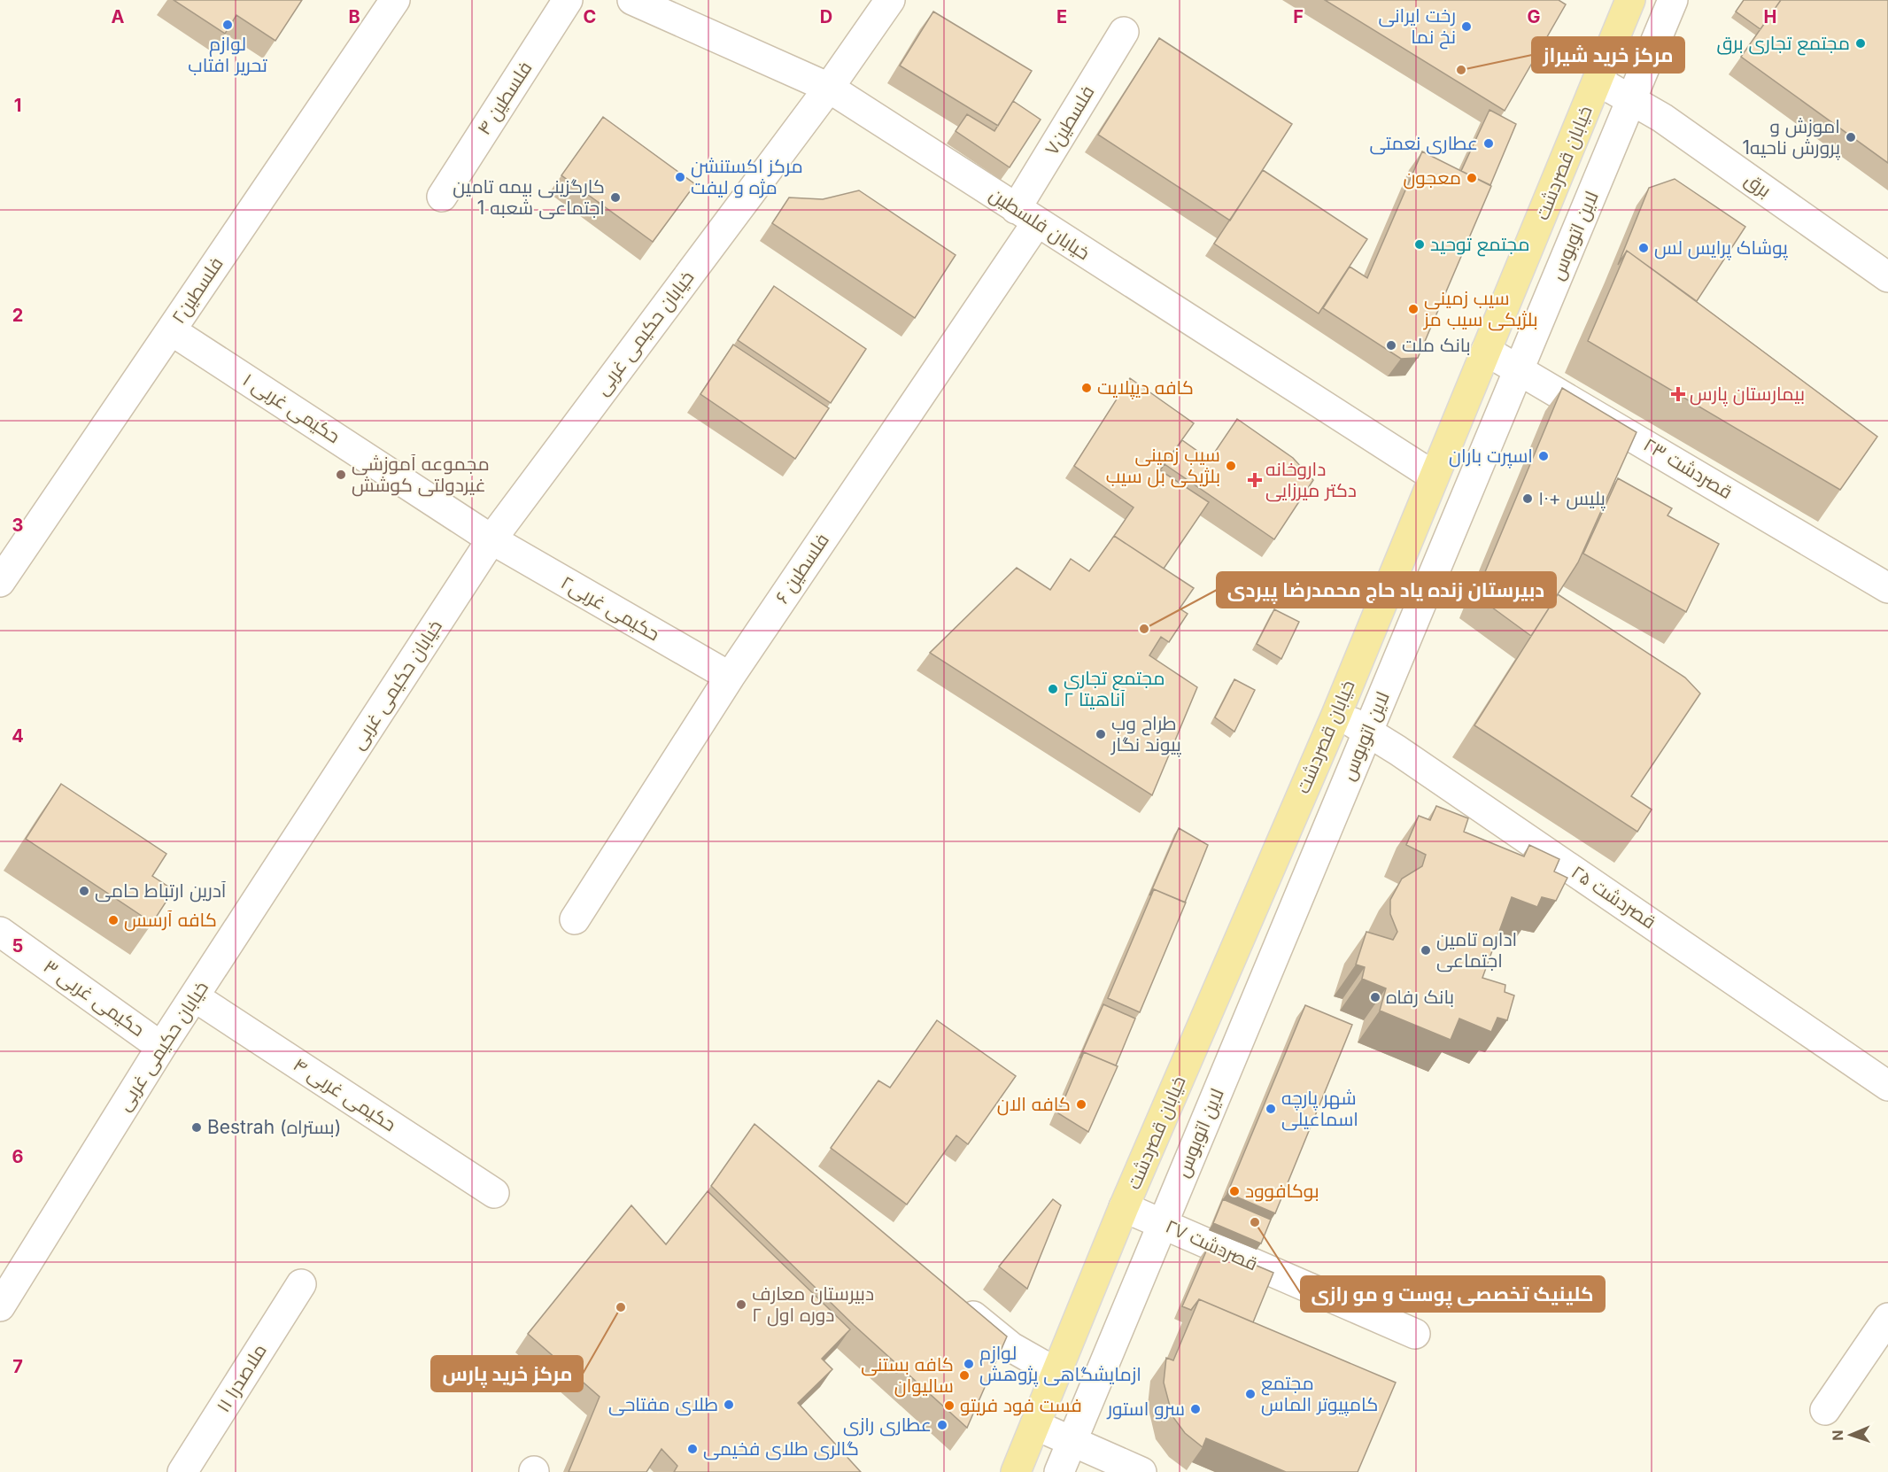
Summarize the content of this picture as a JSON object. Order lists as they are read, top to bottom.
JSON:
{
  "streets": {
    "main road": ["خیابان قصردشت"],
    "street": [
      "۴ فلسطین",
      "۷فلسطین",
      "برق",
      "خیابان فلسطین",
      "لاین اتوبوس",
      "فلسطین۲",
      "خیابان حکیمی غربی",
      "حکیمی غربی ۱",
      "قصردشت ۲۳",
      "فلسطین ۶",
      "حکیمی غربی۲",
      "قصردشت ۲۵",
      "حکیمی غربی ۳",
      "حکیمی غربی ۴",
      "قصردشت ۲۷",
      "۱۱ ملاصدرا"
    ]
  },
  "crossings": [
    ["۷فلسطین", "خیابان فلسطین"],
    ["۷فلسطین", "فلسطین ۶"],
    ["خیابان قصردشت", "برق"],
    ["خیابان قصردشت", "خیابان فلسطین"],
    ["خیابان قصردشت", "قصردشت ۲۳"],
    ["خیابان قصردشت", "قصردشت ۲۵"],
    ["خیابان قصردشت", "قصردشت ۲۷"],
    ["برق", "لاین اتوبوس"],
    ["خیابان فلسطین", "خیابان حکیمی غربی"],
    ["خیابان فلسطین", "فلسطین ۶"],
    ["لاین اتوبوس", "قصردشت ۲۳"],
    ["لاین اتوبوس", "قصردشت ۲۵"],
    ["لاین اتوبوس", "قصردشت ۲۷"],
    ["فلسطین۲", "حکیمی غربی ۱"],
    ["خیابان حکیمی غربی", "حکیمی غربی ۱"],
    ["خیابان حکیمی غربی", "حکیمی غربی۲"],
    ["خیابان حکیمی غربی", "حکیمی غربی ۳"],
    ["خیابان حکیمی غربی", "حکیمی غربی ۴"],
    ["حکیمی غربی ۱", "حکیمی غربی۲"],
    ["فلسطین ۶", "حکیمی غربی۲"]
  ],
  "places": {
    "other": [
      "لوازم تحریر افتاب",
      "رخت ایرانی نخ نما",
      "مجتمع تجاری برق",
      "مرکز خرید شیراز",
      "اموزش و پرورش ناحیه1",
      "عطاری نعمتی",
      "مرکز اکستنشن مژه و لیفت",
      "معجون",
      "کارگزینی بیمه تامین اجتماعی شعبه 1",
      "مجتمع توحید",
      "پوشاک پرایس لس",
      "سیب زمینی بلژیکی سیب مز",
      "بانک ملت",
      "کافه دیپلایت",
      "اسپرت باران",
      "سیب زمینی بلژیکی بل سیب",
      "مجموعه آموزشی غیردولتی کوشش",
      "پلیس +۱۰",
      "دبیرستان زنده یاد حاج محمدرضا پیردی",
      "مجتمع تجاری آناهیتا ۲",
      "طراح وب پیوند نگار",
      "آدرین ارتباط حامی",
      "کافه آرسس",
      "اداره تامین اجتماعی",
      "بانک رفاه",
      "کافه الان",
      "شهر پارچه اسماعیلی",
      "Bestrah (بستراه)",
      "بوکافوود",
      "کلینیک تخصصی پوست و مو رازی",
      "دبیرستان معارف ۲ دوره اول",
      "مرکز خرید پارس",
      "لوازم ازمایشگاهی پژوهش",
      "کافه بستنی سالیوان",
      "مجتمع کامپیوتر الماس",
      "طلای مفتاحی",
      "فست فود فریتو",
      "سرو استور",
      "عطاری رازی",
      "گالری طلای فخیمی"
    ],
    "health": ["بیمارستان پارس", "داروخانه دکتر میرزایی"]
  },
  "north": "left",
  "grid": {
    "columns": [
      "A",
      "B",
      "C",
      "D",
      "E",
      "F",
      "G",
      "H"
    ],
    "rows": [
      "1",
      "2",
      "3",
      "4",
      "5",
      "6",
      "7"
    ]
  }
}
